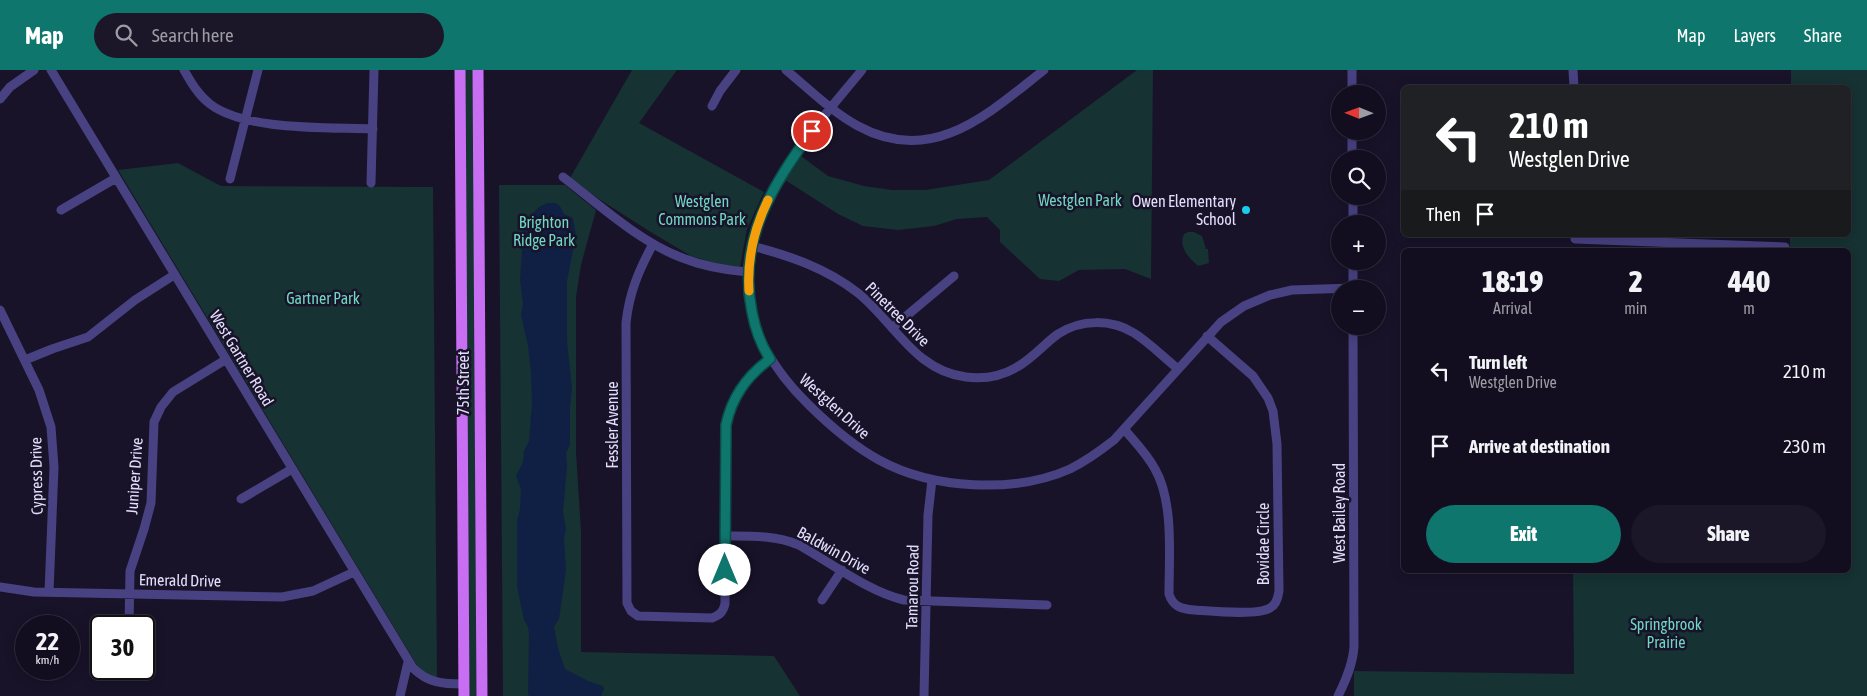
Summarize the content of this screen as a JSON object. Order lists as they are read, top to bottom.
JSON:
{
  "streets": {
    "main road": ["75th Street"],
    "street": [
      "Pinetree Drive",
      "West Gartner Road",
      "Westglen Drive",
      "Fessler Avenue",
      "Cypress Drive",
      "Juniper Drive",
      "West Bailey Road",
      "Bovidae Circle",
      "Baldwin Drive",
      "Emerald Drive",
      "Tamarou Road"
    ]
  },
  "crossings": [
    ["Pinetree Drive", "Westglen Drive"],
    ["West Gartner Road", "75th Street"],
    ["West Gartner Road", "Juniper Drive"],
    ["West Gartner Road", "Emerald Drive"],
    ["Westglen Drive", "Bovidae Circle"],
    ["Westglen Drive", "Tamarou Road"],
    ["Fessler Avenue", "Baldwin Drive"],
    ["Cypress Drive", "Emerald Drive"],
    ["Juniper Drive", "Emerald Drive"],
    ["Baldwin Drive", "Tamarou Road"]
  ],
  "parks": [
    "Westglen Park",
    "Westglen Commons Park",
    "Brighton Ridge Park",
    "Gartner Park",
    "Springbrook Prairie"
  ],
  "places": ["Owen Elementary School"],
  "north": "left",
  "page": {
    "header": "Map",
    "search": "Search here",
    "nav": ["Map", "Layers", "Share"],
    "map_buttons": ["+", "−"],
    "turn": ["210 m", "Westglen Drive"],
    "then": "Then",
    "eta": [
      "18:19",
      "Arrival",
      "2",
      "min",
      "440",
      "m"
    ],
    "list": [
      {
        "name": "Turn left",
        "note": "Westglen Drive",
        "value": "210 m"
      },
      {
        "name": "Arrive at destination",
        "value": "230 m"
      }
    ],
    "buttons": ["Exit", "Share"],
    "speed": "22 km/h",
    "limit": "30"
  }
}
